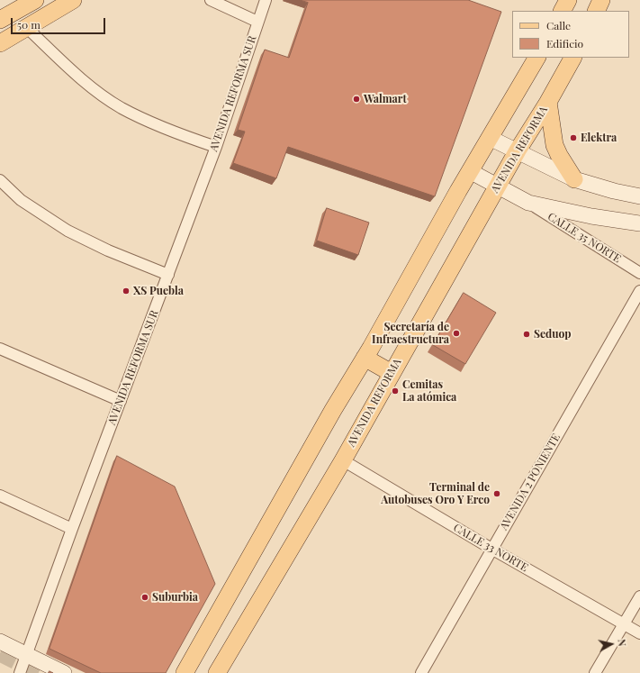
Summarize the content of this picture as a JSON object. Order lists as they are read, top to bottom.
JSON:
{
  "streets": {
    "main road": ["AVENIDA REFORMA"],
    "street": [
      "AVENIDA REFORMA SUR",
      "CALLE 35 NORTE",
      "AVENIDA 2 PONIENTE",
      "CALLE 33 NORTE"
    ]
  },
  "crossings": [
    ["AVENIDA REFORMA", "CALLE 33 NORTE"],
    ["AVENIDA 2 PONIENTE", "CALLE 33 NORTE"]
  ],
  "places": [
    "Walmart",
    "Elektra",
    "XS Puebla",
    "Secretaría de Infraestructura",
    "Seduop",
    "Cemitas La atómica",
    "Terminal de Autobuses Oro Y Erco",
    "Suburbia"
  ],
  "legend": ["Calle", "Edificio"],
  "scale_bar": "50 m",
  "north": "right"
}
